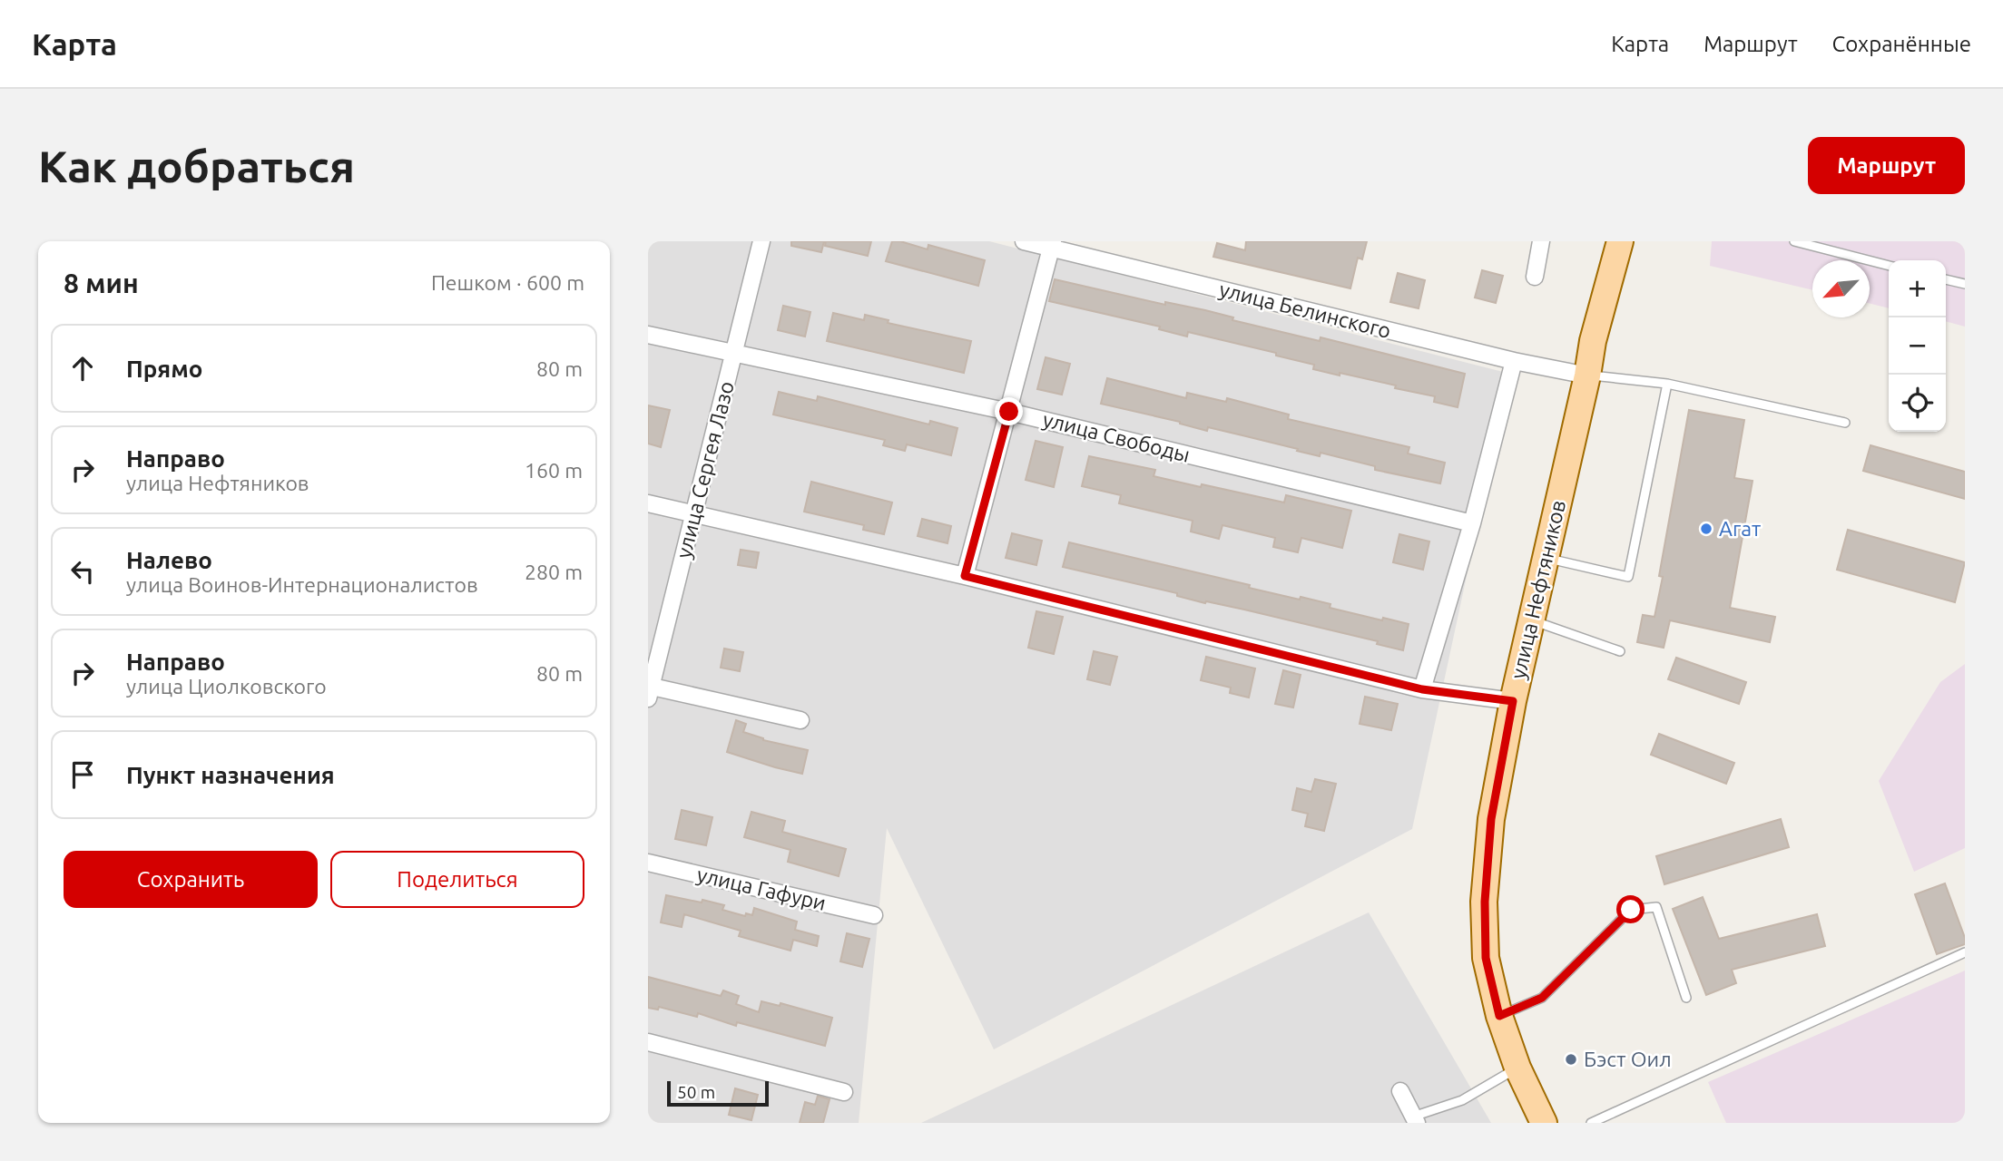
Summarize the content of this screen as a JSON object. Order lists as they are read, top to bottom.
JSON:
{
  "streets": {
    "main road": ["улица Нефтяников"],
    "street": [
      "улица Белинского",
      "улица Свободы",
      "улица Сергея Лазо",
      "улица Гафури"
    ]
  },
  "crossings": [
    ["улица Белинского", "улица Нефтяников"],
    ["улица Свободы", "улица Сергея Лазо"]
  ],
  "places": ["Агат", "Бэст Оил"],
  "scale_bar": "50 m",
  "north": "bottom left",
  "page": {
    "header": "Карта",
    "nav": ["Карта", "Маршрут", "Сохранённые"],
    "buttons": [
      "Маршрут",
      ["Сохранить", "Поделиться"]
    ],
    "title": "Как добраться",
    "heading": ["8 мин", "Пешком · 600 m"],
    "map_buttons": ["+", "−"],
    "list": [
      ["Прямо", "80 m"],
      ["Направо", "улица Нефтяников", "160 m"],
      ["Налево", "улица Воинов-Интернационалистов", "280 m"],
      ["Направо", "улица Циолковского", "80 m"],
      "Пункт назначения"
    ],
    "scale": "50 m"
  }
}
